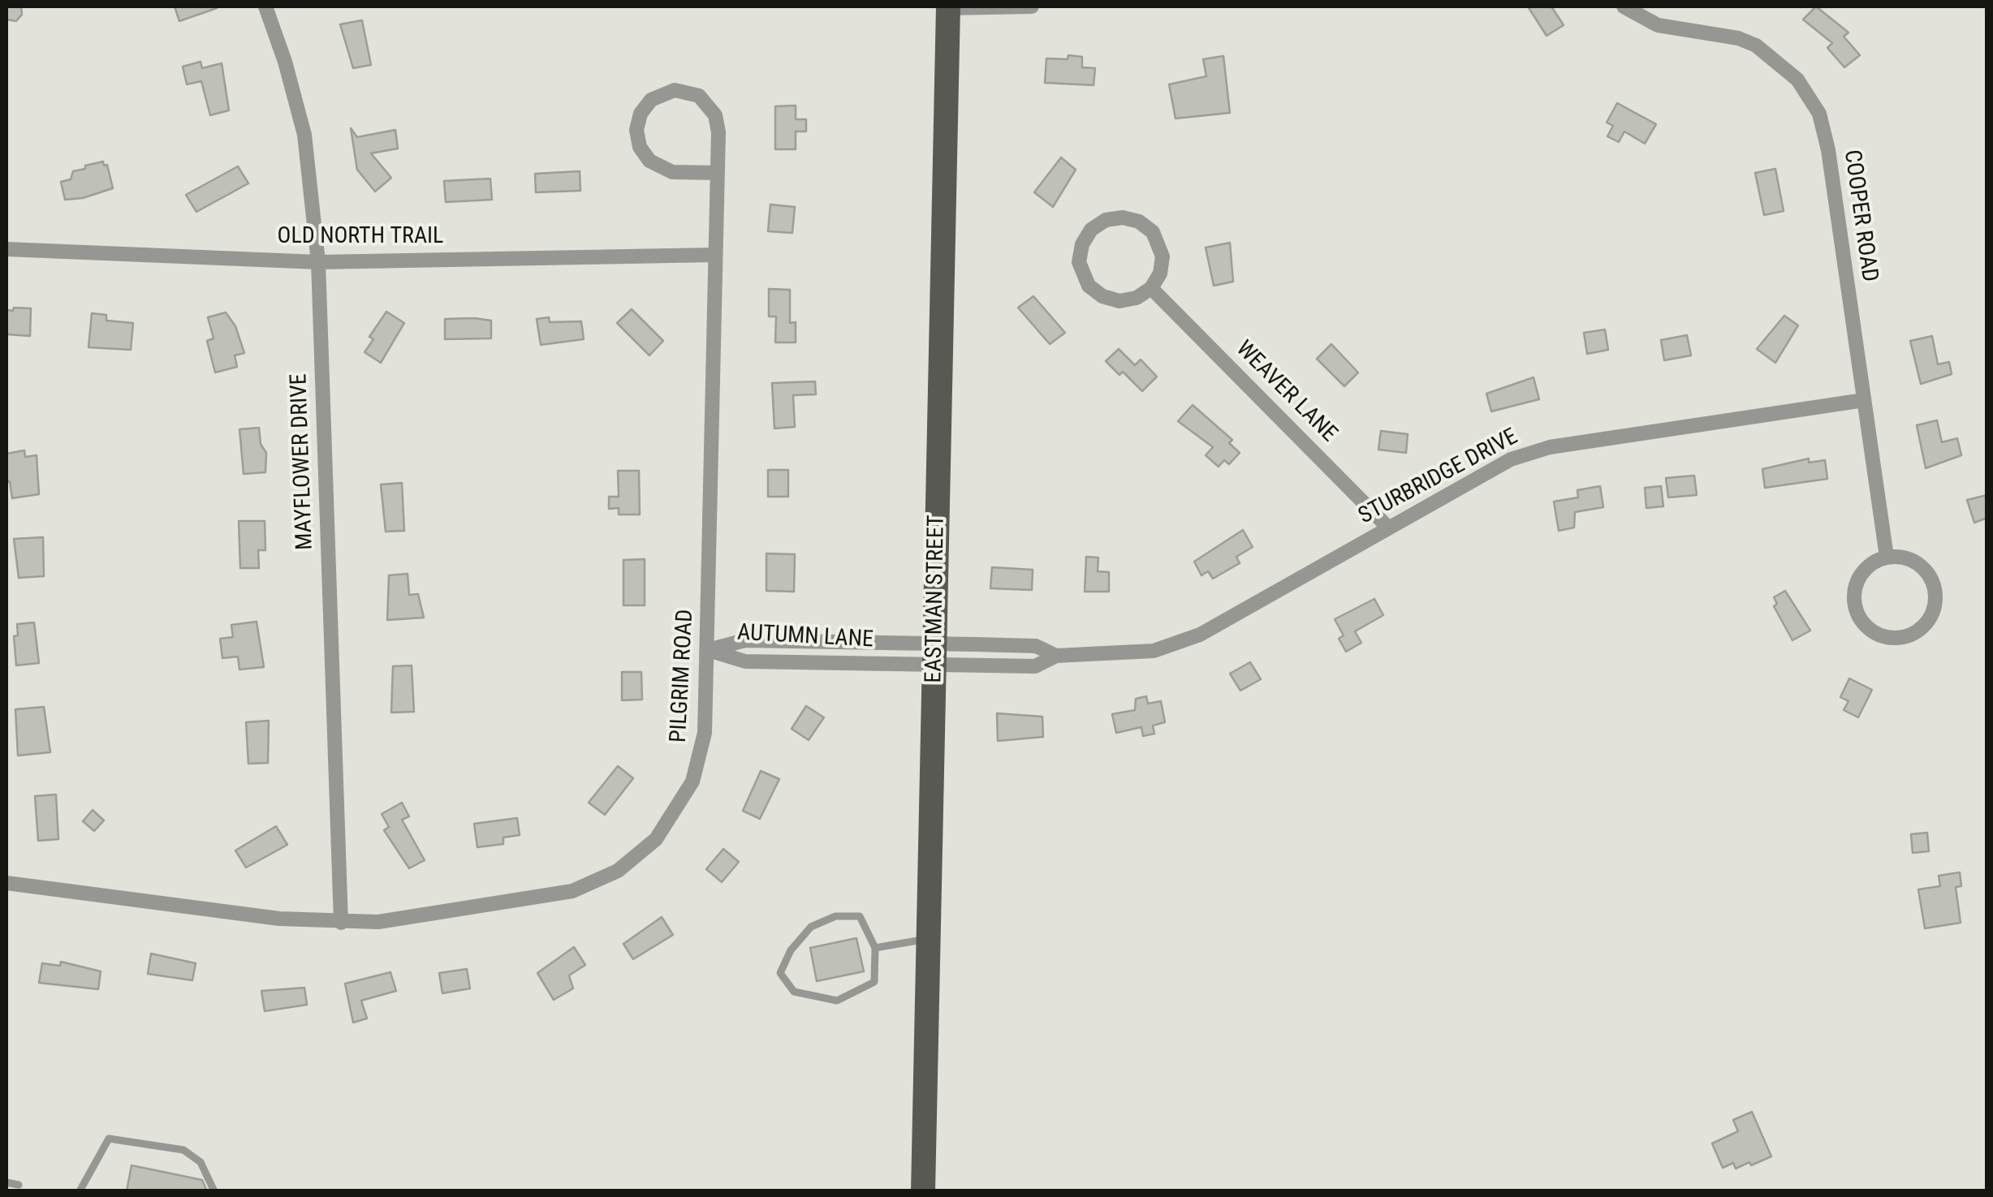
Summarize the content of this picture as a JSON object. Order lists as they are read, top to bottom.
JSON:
{
  "streets": {
    "main road": ["EASTMAN STREET"],
    "street": [
      "COOPER ROAD",
      "OLD NORTH TRAIL",
      "WEAVER LANE",
      "MAYFLOWER DRIVE",
      "STURBRIDGE DRIVE",
      "AUTUMN LANE",
      "PILGRIM ROAD"
    ]
  },
  "crossings": [
    ["COOPER ROAD", "STURBRIDGE DRIVE"],
    ["OLD NORTH TRAIL", "MAYFLOWER DRIVE"],
    ["OLD NORTH TRAIL", "PILGRIM ROAD"],
    ["WEAVER LANE", "STURBRIDGE DRIVE"],
    ["MAYFLOWER DRIVE", "PILGRIM ROAD"],
    ["STURBRIDGE DRIVE", "EASTMAN STREET"],
    ["STURBRIDGE DRIVE", "AUTUMN LANE"],
    ["EASTMAN STREET", "AUTUMN LANE"],
    ["AUTUMN LANE", "PILGRIM ROAD"]
  ]
}
